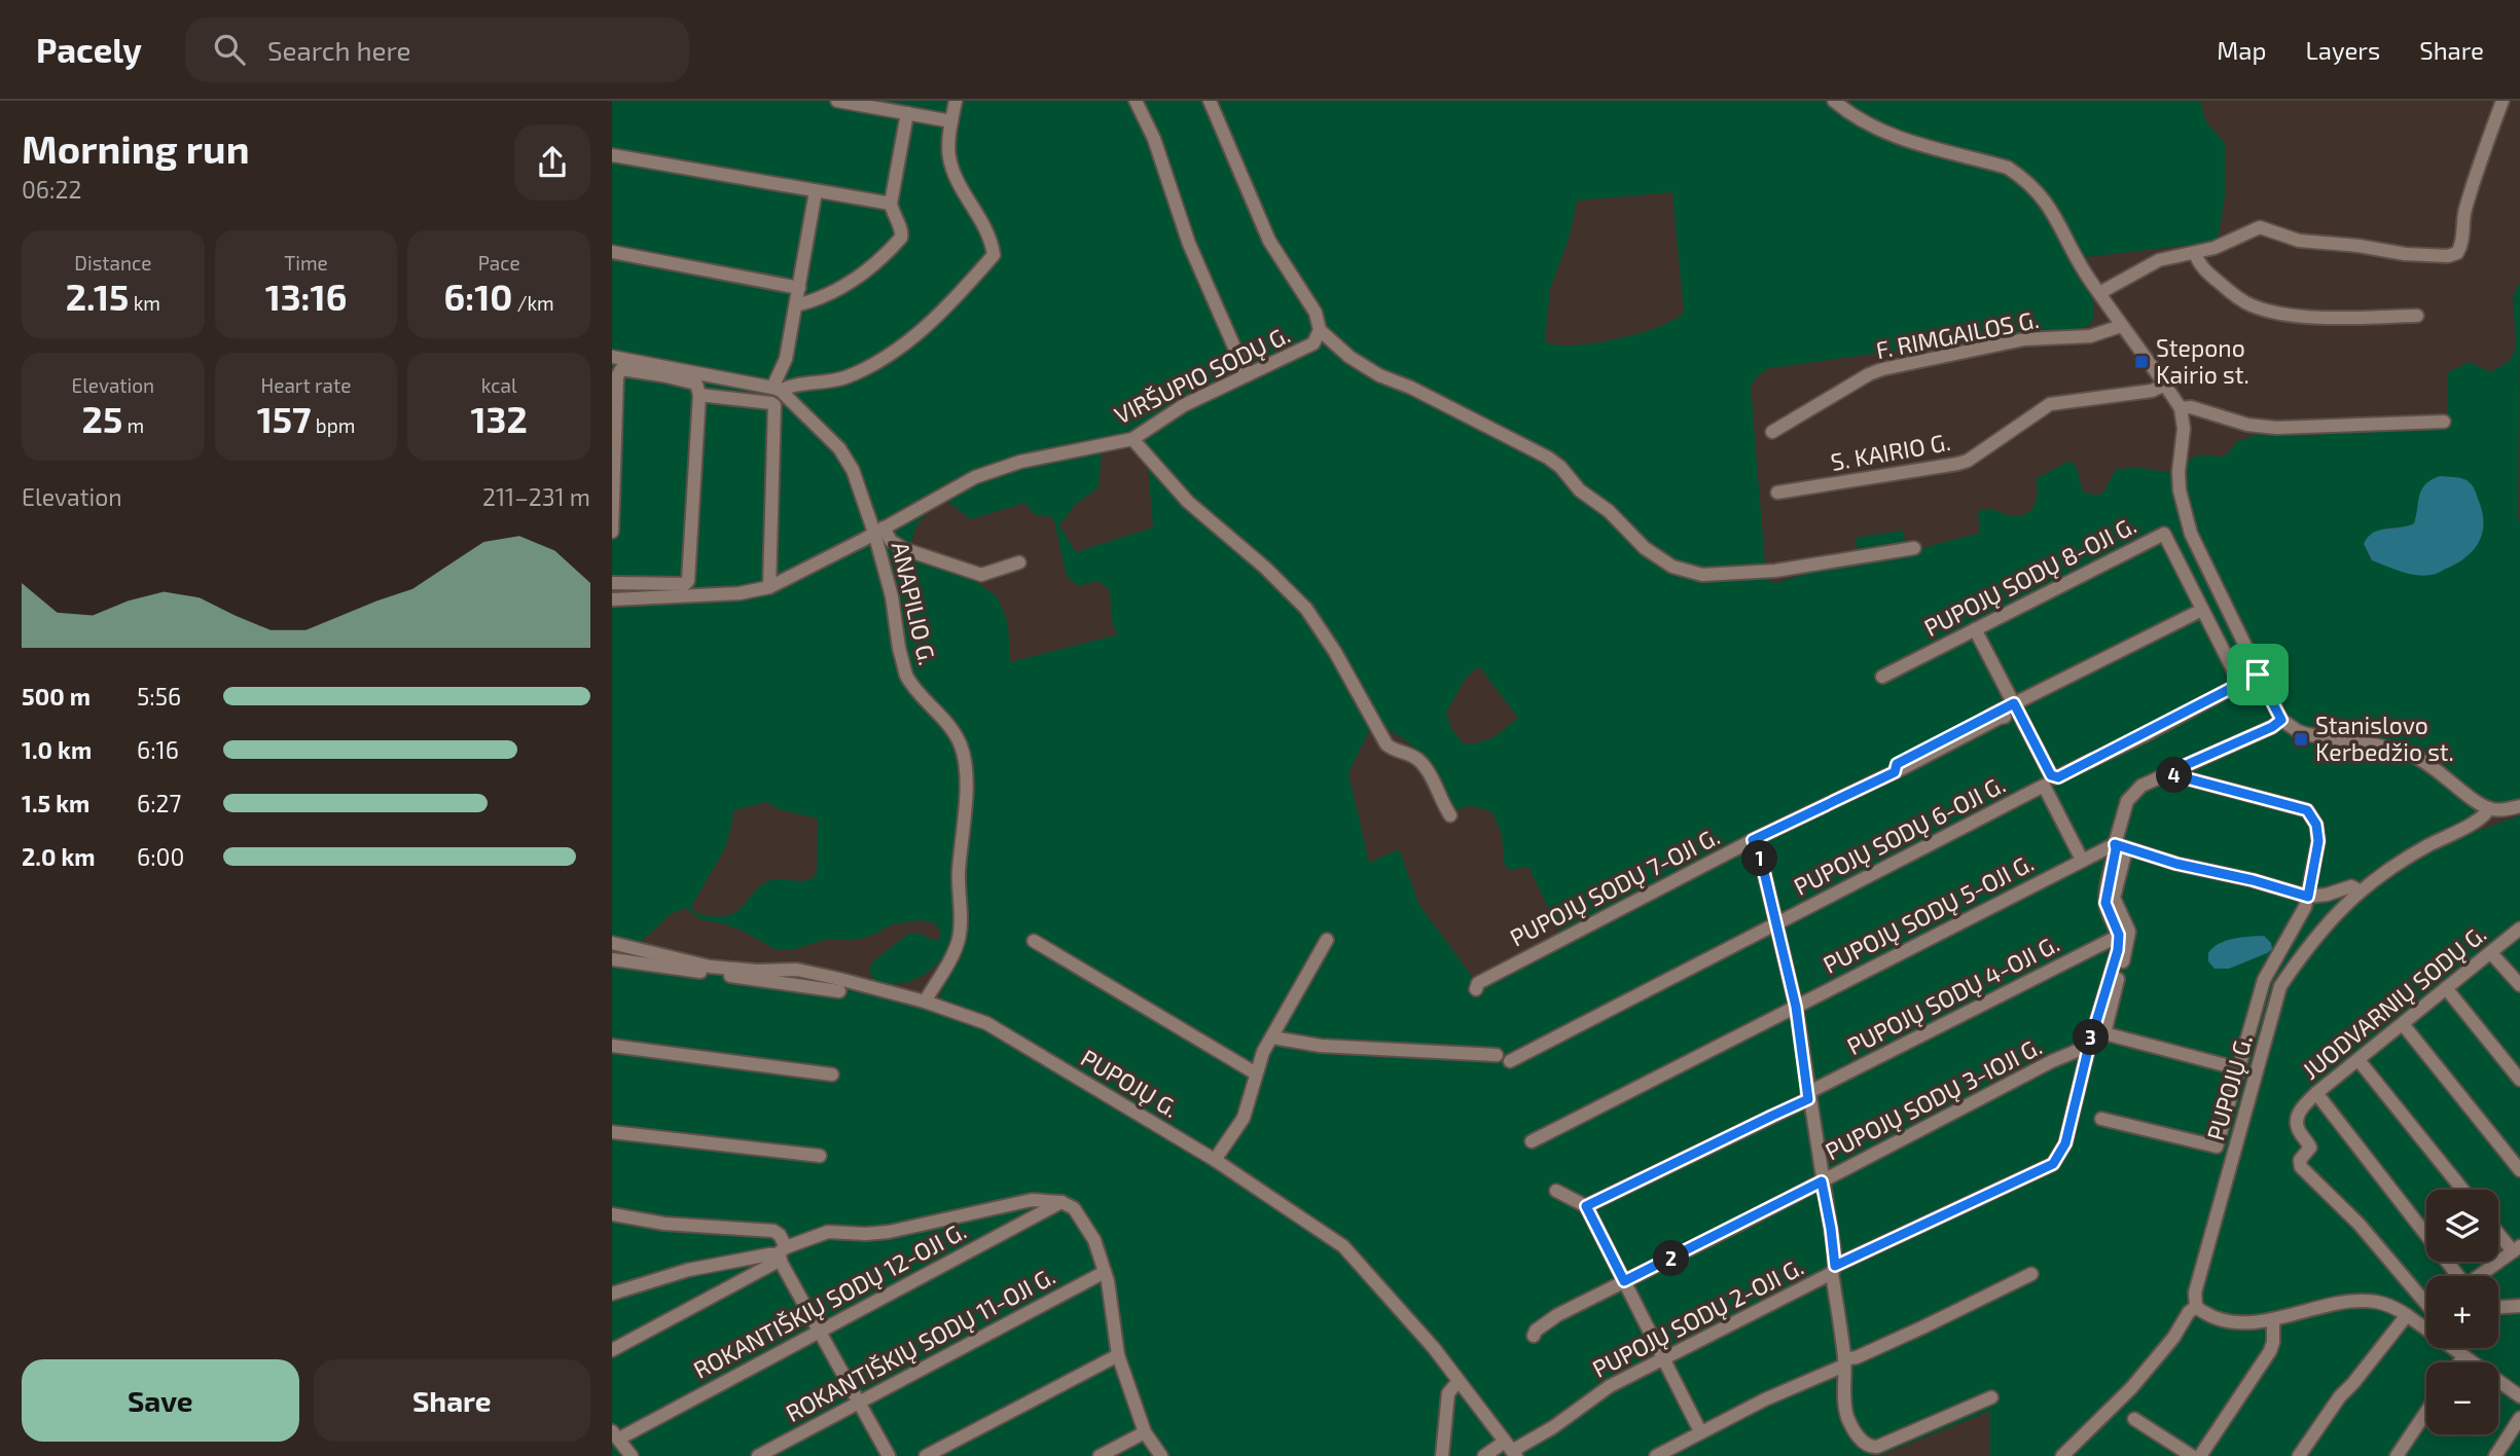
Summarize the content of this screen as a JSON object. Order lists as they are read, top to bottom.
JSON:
{
  "streets": {
    "street": [
      "F. RIMGAILOS G.",
      "VIRŠUPIO SODŲ G.",
      "S. KAIRIO G.",
      "PUPOJŲ SODŲ 8-OJI G.",
      "ANAPILIO G.",
      "PUPOJŲ SODŲ 6-OJI G.",
      "PUPOJŲ SODŲ 7-OJI G.",
      "PUPOJŲ SODŲ 5-OJI G.",
      "PUPOJŲ SODŲ 4-OJI G.",
      "JUODVARNIŲ SODŲ G.",
      "PUPOJŲ G.",
      "PUPOJŲ SODŲ 3-IOJI G.",
      "ROKANTIŠKIŲ SODŲ 12-OJI G.",
      "PUPOJŲ SODŲ 2-OJI G.",
      "ROKANTIŠKIŲ SODŲ 11-OJI G."
    ]
  },
  "crossings": [
    ["VIRŠUPIO SODŲ G.", "ANAPILIO G."],
    ["PUPOJŲ SODŲ 8-OJI G.", "PUPOJŲ SODŲ 7-OJI G."],
    ["ANAPILIO G.", "PUPOJŲ G."],
    ["PUPOJŲ SODŲ 6-OJI G.", "PUPOJŲ SODŲ 5-OJI G."],
    ["PUPOJŲ SODŲ 4-OJI G.", "PUPOJŲ SODŲ 2-OJI G."],
    ["PUPOJŲ G.", "PUPOJŲ SODŲ 2-OJI G."],
    ["PUPOJŲ SODŲ 3-IOJI G.", "PUPOJŲ SODŲ 2-OJI G."]
  ],
  "places": {
    "transit": ["Stepono Kairio st.", "Stanislovo Kerbedžio st."]
  },
  "page": {
    "header": "Pacely",
    "search": "Search here",
    "nav": ["Map", "Layers", "Share"],
    "heading": ["Morning run", "06:22"],
    "stats": [
      ["Distance", "2.15 km"],
      ["Time", "13:16"],
      ["Pace", "6:10 /km"],
      ["Elevation", "25 m"],
      ["Heart rate", "157 bpm"],
      ["kcal", "132"]
    ],
    "chart": ["Elevation", "211–231 m"],
    "list": [
      {
        "name": "500 m",
        "note": "5:56"
      },
      {
        "name": "1.0 km",
        "note": "6:16"
      },
      {
        "name": "1.5 km",
        "note": "6:27"
      },
      {
        "name": "2.0 km",
        "note": "6:00"
      }
    ],
    "pins": [
      "4",
      "1",
      "3",
      "2"
    ],
    "map_buttons": ["+", "−"],
    "buttons": ["Save", "Share"]
  }
}
